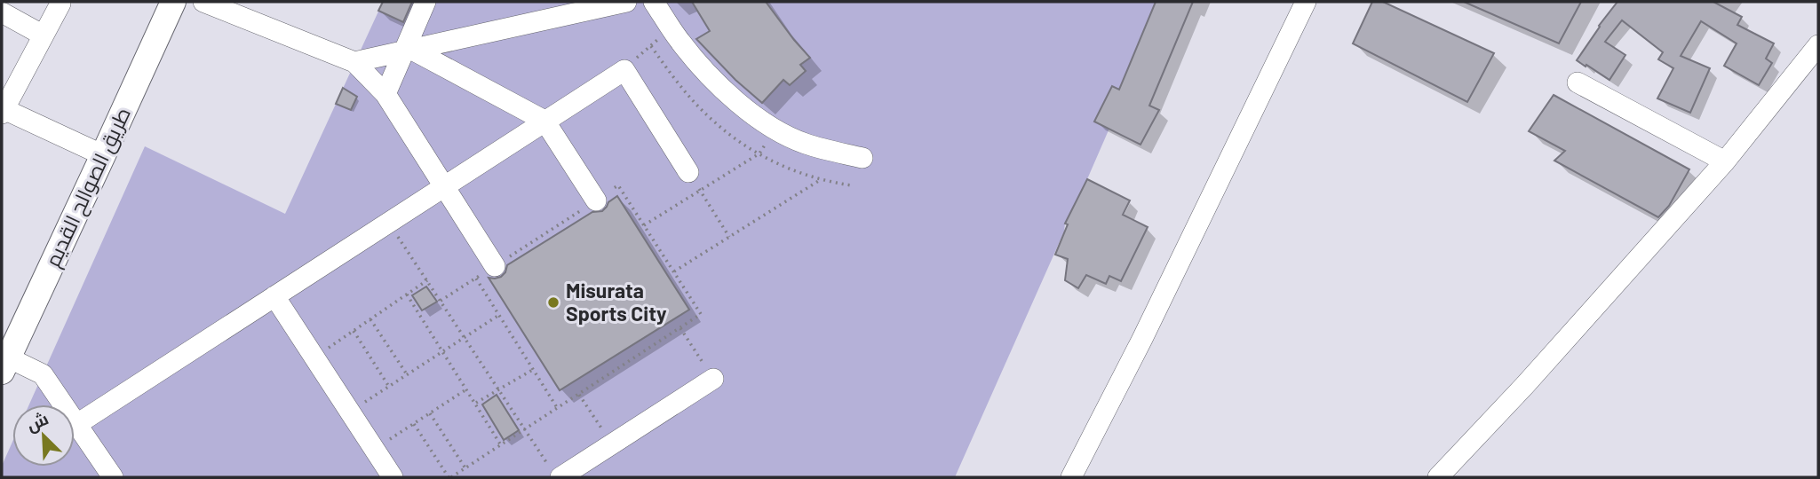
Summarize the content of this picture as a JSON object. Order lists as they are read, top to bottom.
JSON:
{
  "streets": {
    "main road": ["طريق الصوالح القديم"]
  },
  "places": ["Misurata Sports City"],
  "north": "top left"
}
